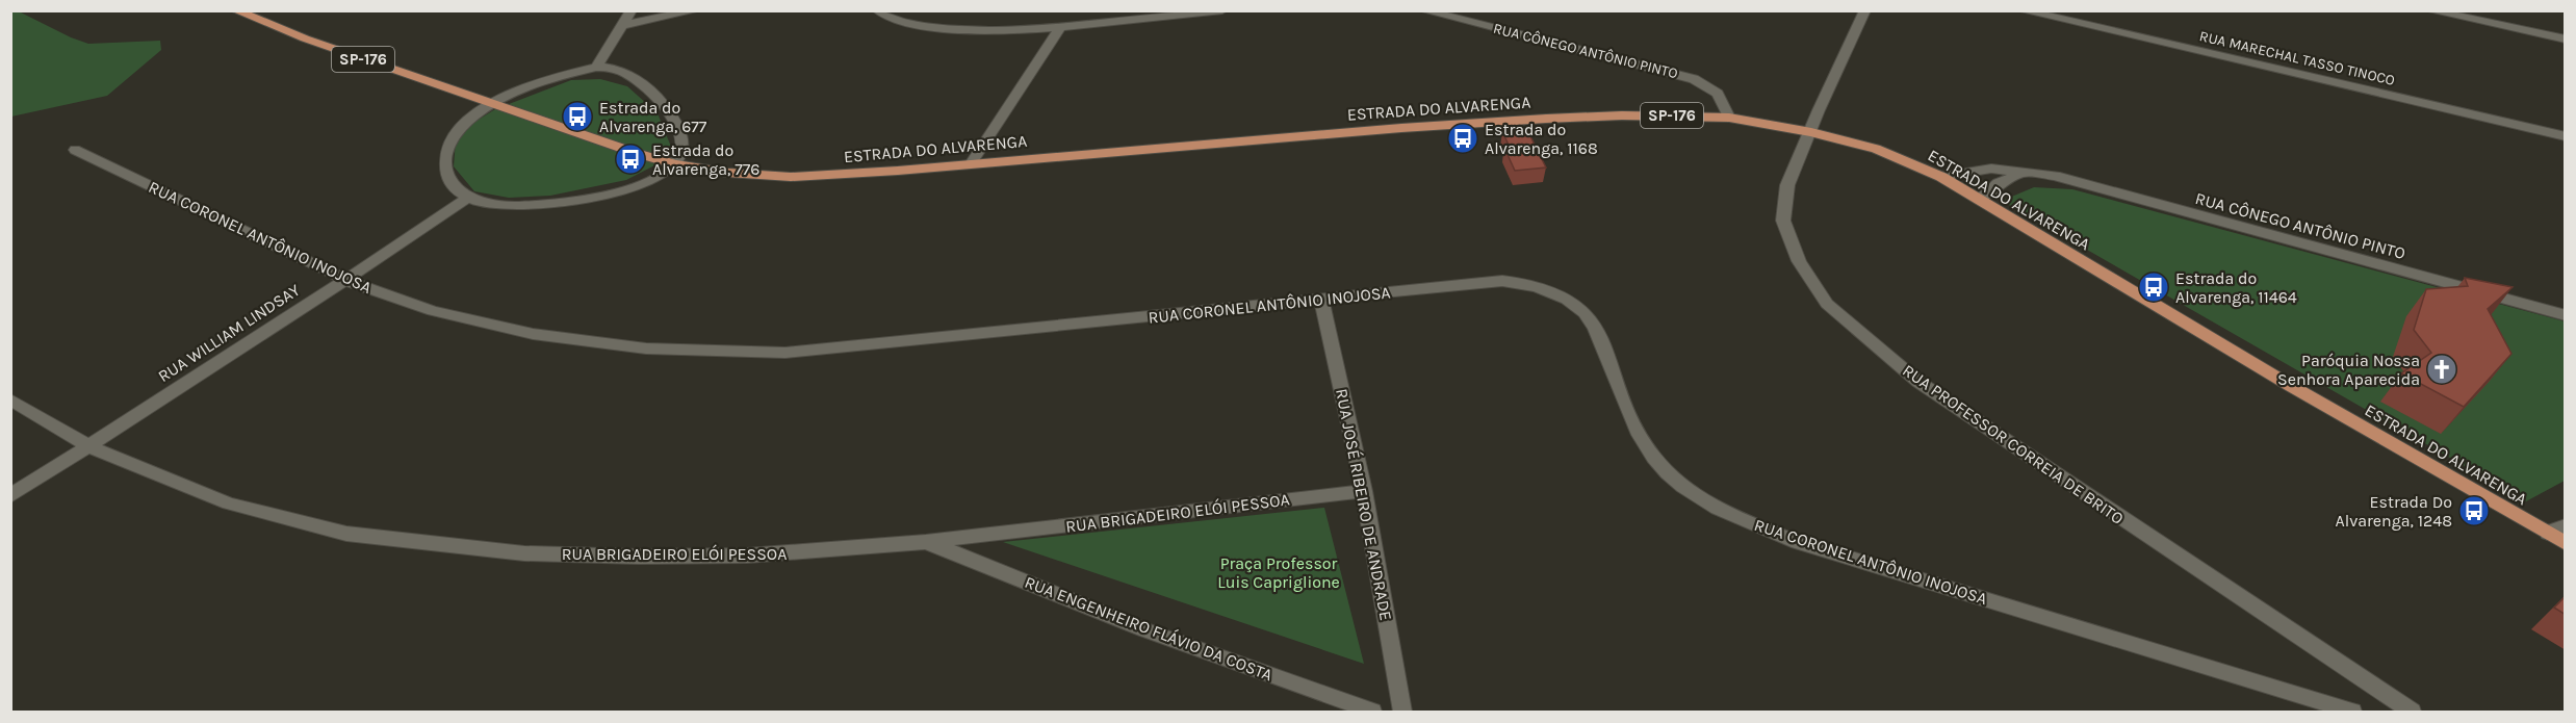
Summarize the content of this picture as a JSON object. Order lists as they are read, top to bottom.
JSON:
{
  "streets": {
    "main road": ["SP-176", "ESTRADA DO ALVARENGA"],
    "street": [
      "RUA CÔNEGO ANTÔNIO PINTO",
      "RUA MARECHAL TASSO TINOCO",
      "RUA CORONEL ANTÔNIO INOJOSA",
      "RUA WILLIAM LINDSAY",
      "RUA PROFESSOR CORREIA DE BRITO",
      "RUA JOSÉ RIBEIRO DE ANDRADE",
      "RUA BRIGADEIRO ELÓI PESSOA",
      "RUA ENGENHEIRO FLÁVIO DA COSTA"
    ]
  },
  "crossings": [
    ["RUA CÔNEGO ANTÔNIO PINTO", "ESTRADA DO ALVARENGA"],
    ["ESTRADA DO ALVARENGA", "RUA PROFESSOR CORREIA DE BRITO"],
    ["RUA CORONEL ANTÔNIO INOJOSA", "RUA WILLIAM LINDSAY"],
    ["RUA CORONEL ANTÔNIO INOJOSA", "RUA JOSÉ RIBEIRO DE ANDRADE"],
    ["RUA WILLIAM LINDSAY", "RUA BRIGADEIRO ELÓI PESSOA"],
    ["RUA JOSÉ RIBEIRO DE ANDRADE", "RUA BRIGADEIRO ELÓI PESSOA"],
    ["RUA BRIGADEIRO ELÓI PESSOA", "RUA ENGENHEIRO FLÁVIO DA COSTA"]
  ],
  "parks": ["Praça Professor Luis Capriglione"],
  "places": {
    "bus stop": [
      "Estrada do Alvarenga, 677",
      "Estrada do Alvarenga, 1168",
      "Estrada do Alvarenga, 776",
      "Estrada do Alvarenga, 11464",
      "Estrada Do Alvarenga, 1248"
    ],
    "church": ["Paróquia Nossa Senhora Aparecida"]
  }
}
